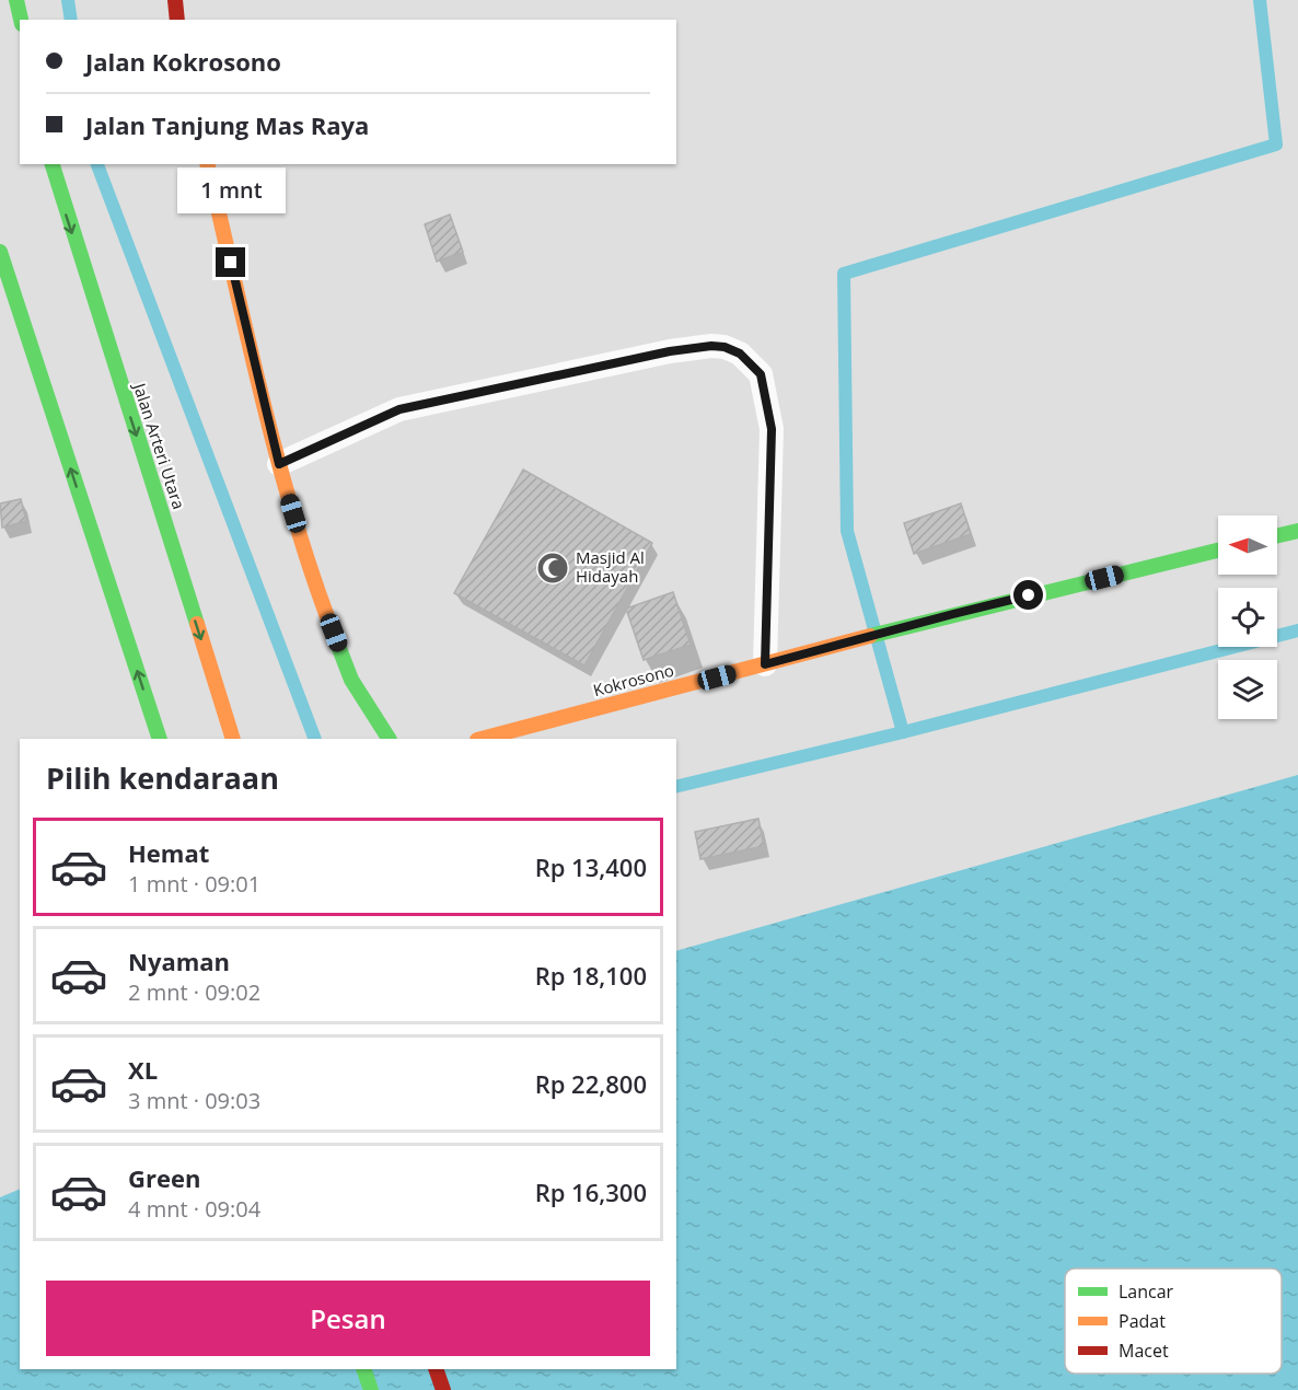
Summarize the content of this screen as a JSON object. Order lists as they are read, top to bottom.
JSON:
{
  "streets": {
    "main road": ["Jalan Arteri Utara", "Kokrosono"]
  },
  "places": {
    "mosque": ["Masjid Al Hidayah"]
  },
  "legend": ["Lancar", "Padat", "Macet"],
  "north": "left",
  "page": {
    "banner": ["Jalan Kokrosono", "Jalan Tanjung Mas Raya"],
    "bubble": "1 mnt",
    "heading": "Pilih kendaraan",
    "list": [
      {
        "name": "Hemat",
        "note": "1 mnt · 09:01",
        "value": "Rp 13,400"
      },
      {
        "name": "Nyaman",
        "note": "2 mnt · 09:02",
        "value": "Rp 18,100"
      },
      {
        "name": "XL",
        "note": "3 mnt · 09:03",
        "value": "Rp 22,800"
      },
      {
        "name": "Green",
        "note": "4 mnt · 09:04",
        "value": "Rp 16,300"
      }
    ],
    "buttons": "Pesan"
  }
}
